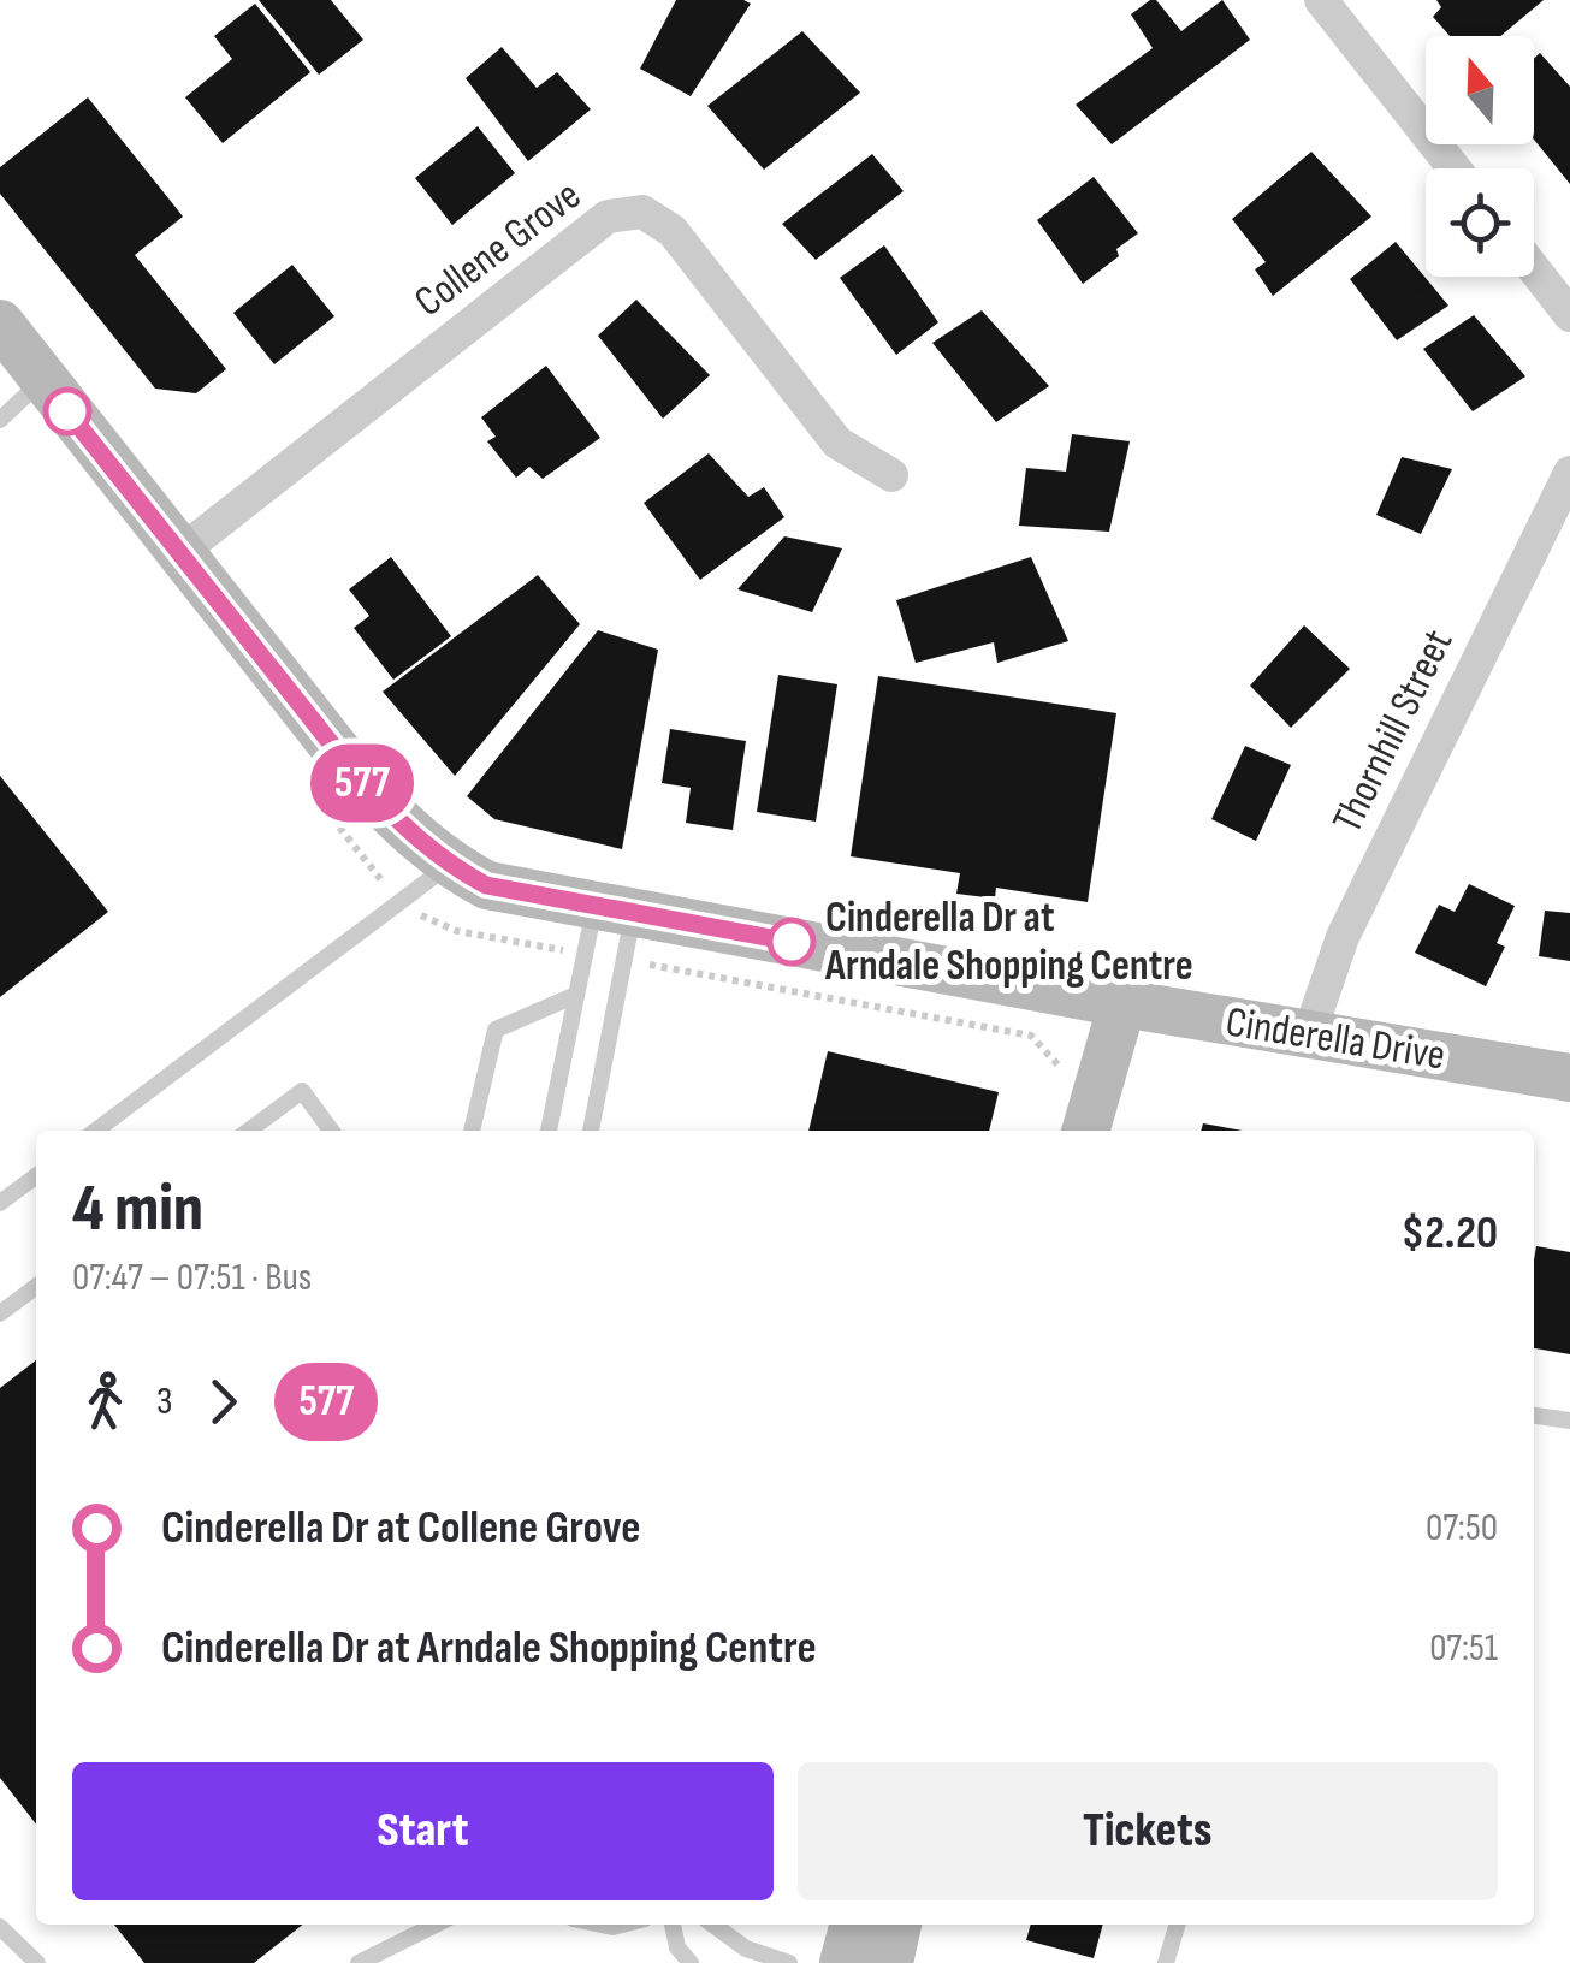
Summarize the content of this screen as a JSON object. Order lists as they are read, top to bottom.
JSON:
{
  "streets": {
    "street": ["Collene Grove", "Thornhill Street", "Cinderella Drive"]
  },
  "crossings": [
    ["Collene Grove", "Cinderella Drive"],
    ["Thornhill Street", "Cinderella Drive"]
  ],
  "places": ["Cinderella Dr at Arndale Shopping Centre"],
  "lines": ["bus line 577"],
  "north": "top",
  "page": {
    "on_map": "577",
    "heading": ["4 min", "07:47 – 07:51 · Bus", "$2.20"],
    "legs": ["3", "577"],
    "list": [
      {
        "name": "Cinderella Dr at Collene Grove",
        "value": "07:50"
      },
      {
        "name": "Cinderella Dr at Arndale Shopping Centre",
        "value": "07:51"
      }
    ],
    "buttons": ["Start", "Tickets"]
  }
}
